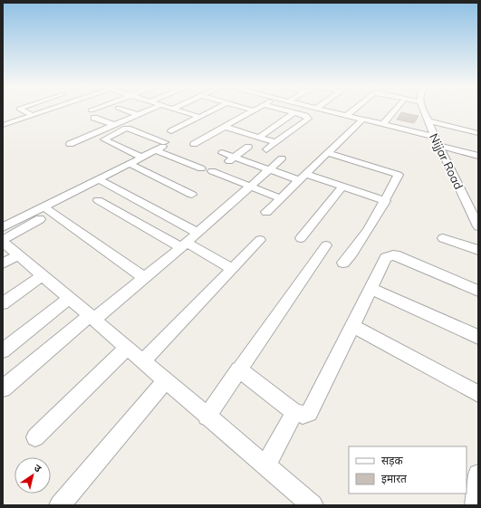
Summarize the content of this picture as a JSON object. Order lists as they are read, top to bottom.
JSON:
{
  "streets": {
    "street": ["Nijjar Road"]
  },
  "legend": ["सड़क", "इमारत"],
  "north": "top right"
}
